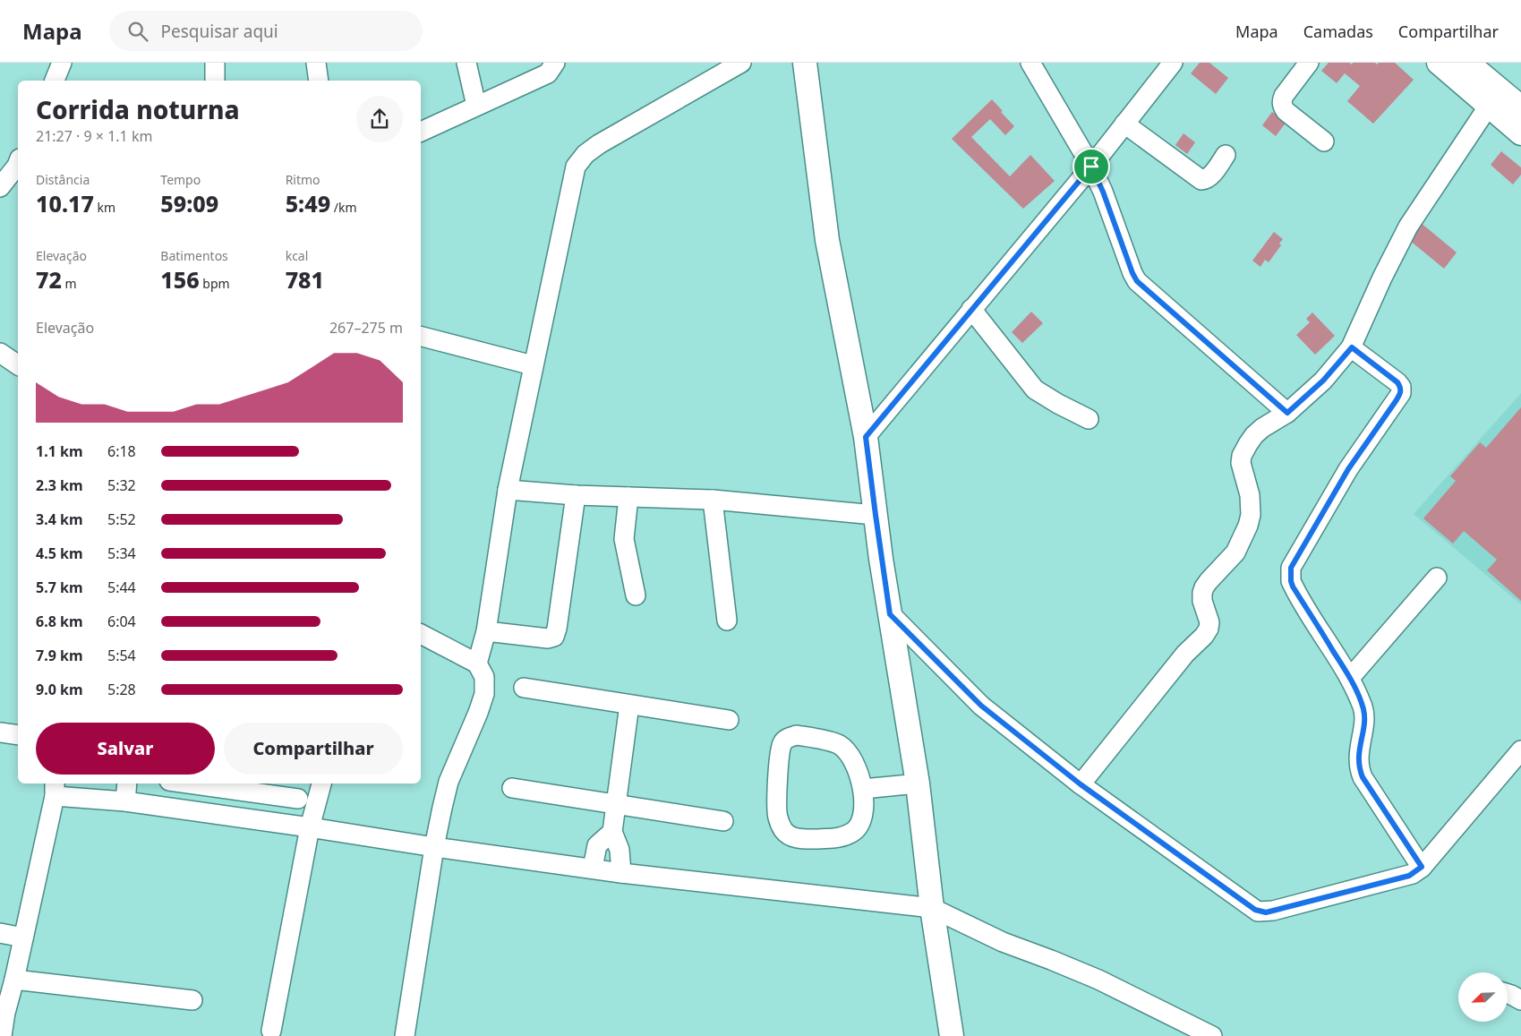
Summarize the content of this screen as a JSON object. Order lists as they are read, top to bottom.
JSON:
{
  "north": "bottom left",
  "page": {
    "header": "Mapa",
    "search": "Pesquisar aqui",
    "nav": ["Mapa", "Camadas", "Compartilhar"],
    "heading": ["Corrida noturna", "21:27 · 9 × 1.1 km"],
    "stats": [
      ["Distância", "10.17 km"],
      ["Tempo", "59:09"],
      ["Ritmo", "5:49 /km"],
      ["Elevação", "72 m"],
      ["Batimentos", "156 bpm"],
      ["kcal", "781"]
    ],
    "chart": ["Elevação", "267–275 m"],
    "list": [
      {
        "name": "1.1 km",
        "note": "6:18"
      },
      {
        "name": "2.3 km",
        "note": "5:32"
      },
      {
        "name": "3.4 km",
        "note": "5:52"
      },
      {
        "name": "4.5 km",
        "note": "5:34"
      },
      {
        "name": "5.7 km",
        "note": "5:44"
      },
      {
        "name": "6.8 km",
        "note": "6:04"
      },
      {
        "name": "7.9 km",
        "note": "5:54"
      },
      {
        "name": "9.0 km",
        "note": "5:28"
      }
    ],
    "buttons": ["Salvar", "Compartilhar"]
  }
}
